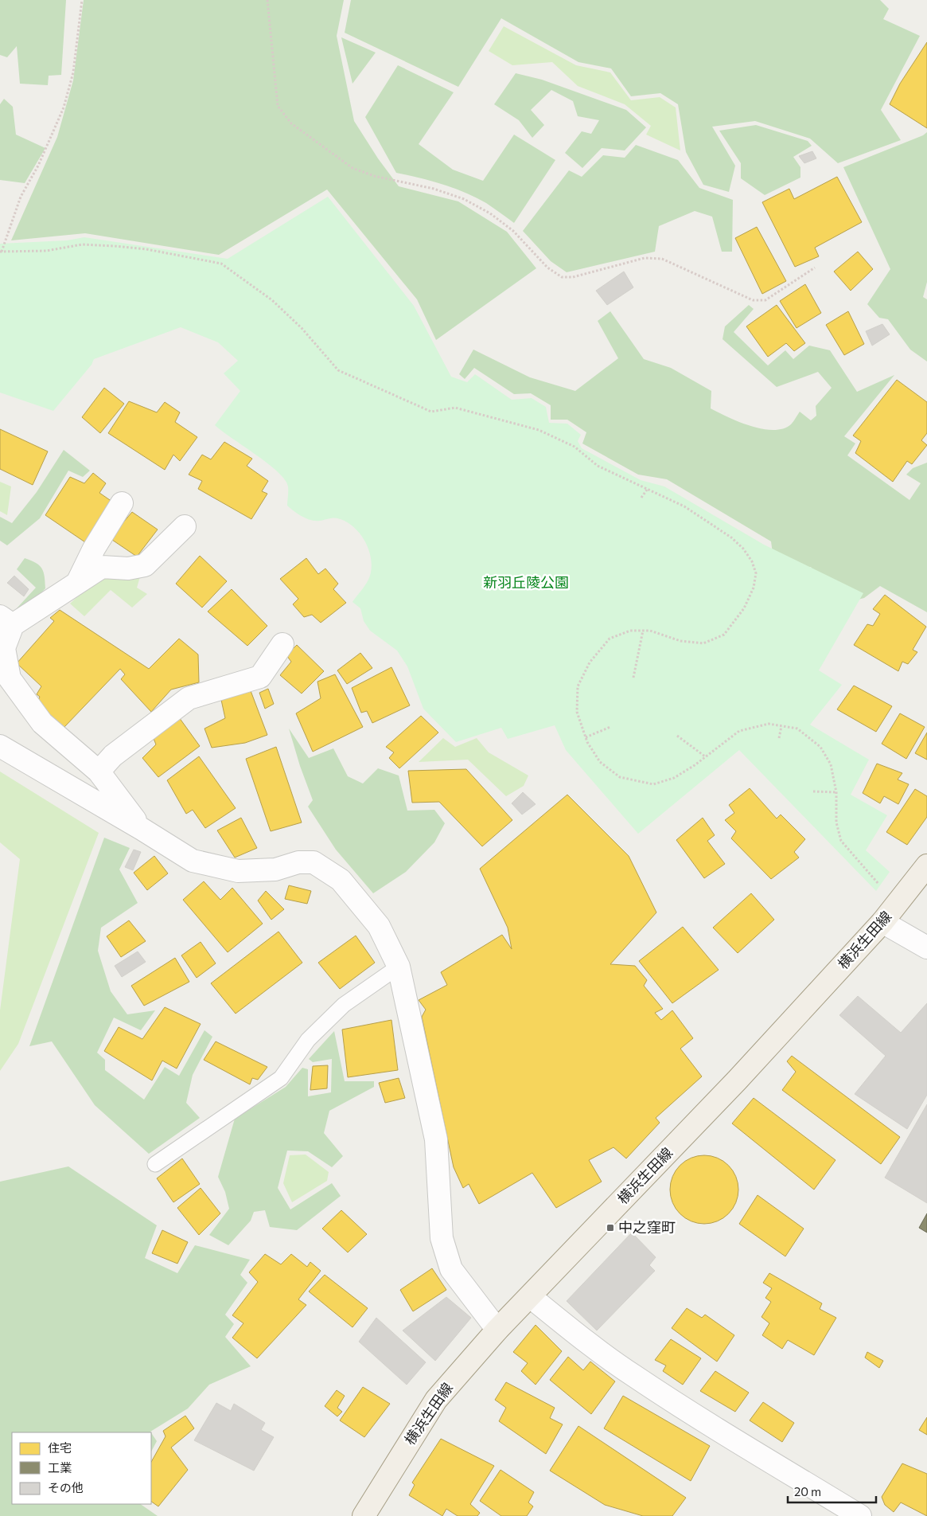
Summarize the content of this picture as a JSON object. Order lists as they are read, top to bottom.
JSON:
{
  "streets": {
    "main road": ["横浜生田線"]
  },
  "parks": ["新羽丘陵公園"],
  "places": {
    "transit": ["中之窪町"]
  },
  "legend": ["住宅", "工業", "その他"],
  "scale_bar": "20 m"
}
